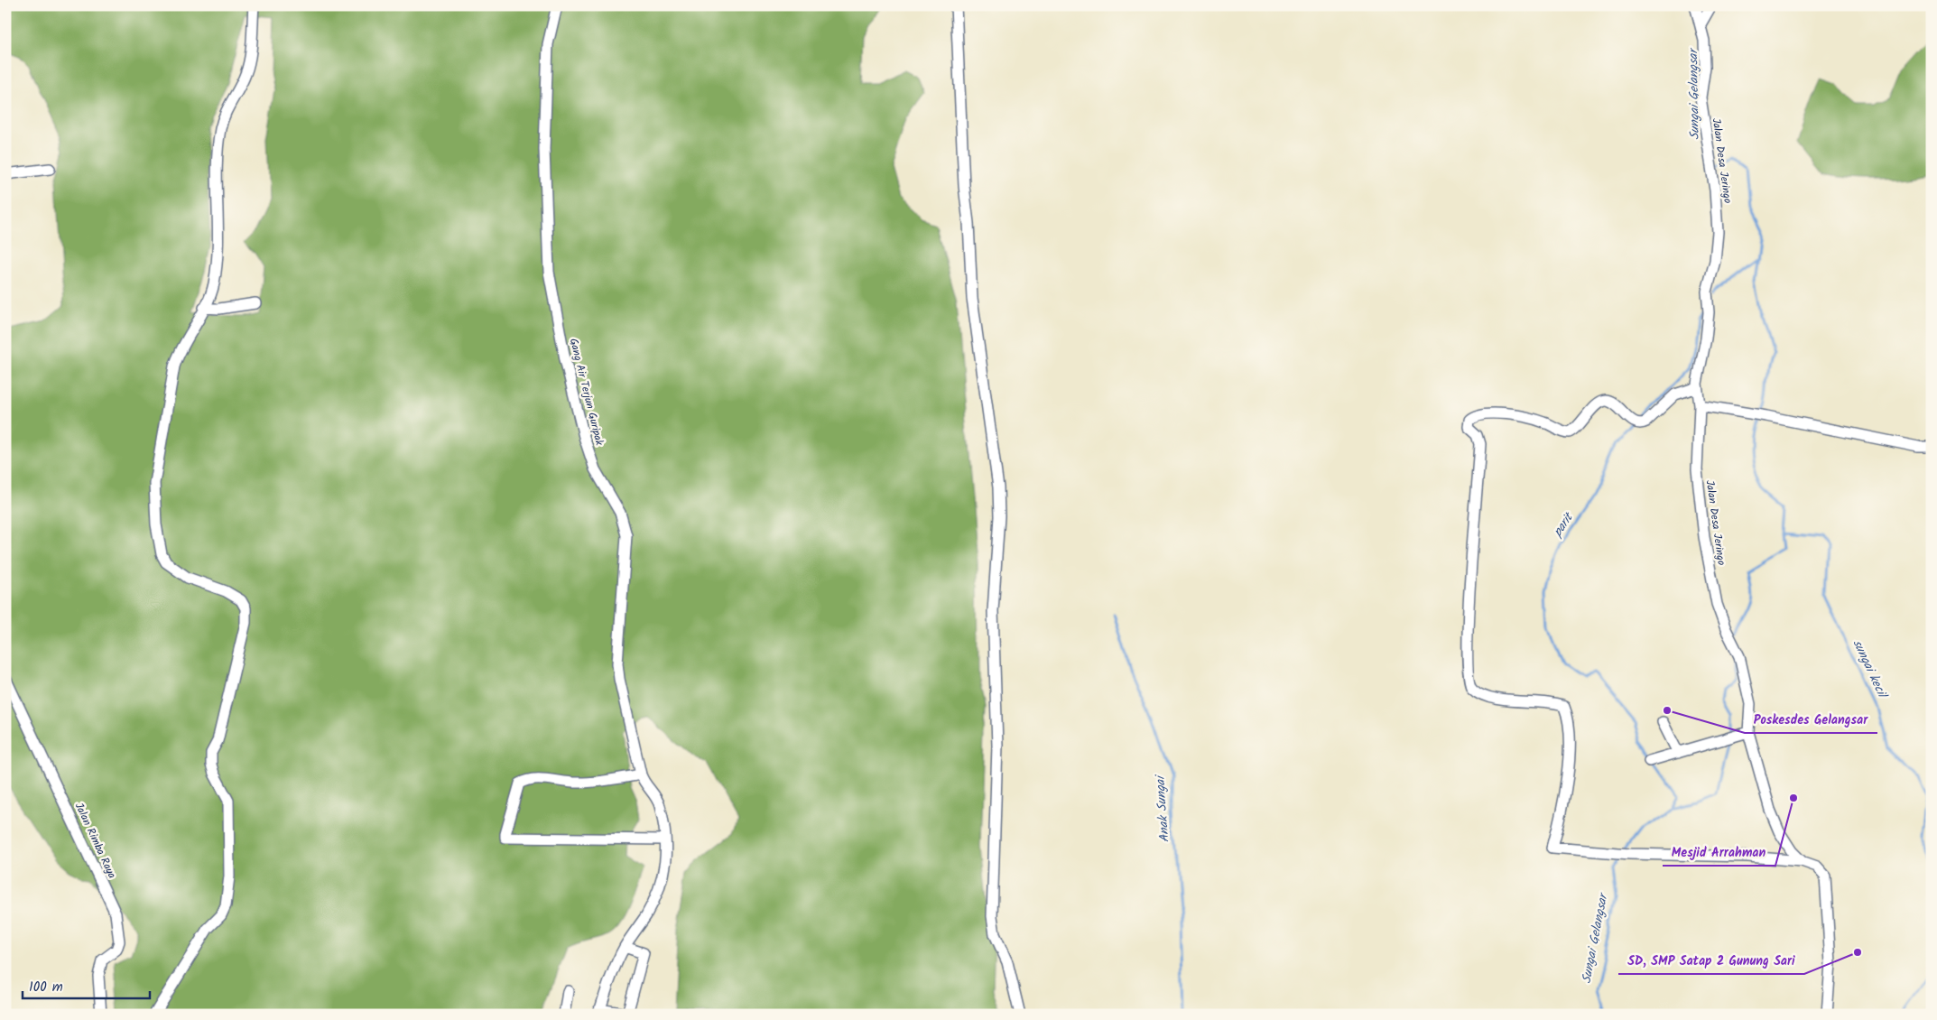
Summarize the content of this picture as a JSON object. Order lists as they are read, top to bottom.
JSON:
{
  "streets": {
    "street": ["Jalan Desa Jeringo", "Gang Air Terjun Guripak", "Jalan Rimba Raya"]
  },
  "water": [
    "Sungai Gelangsar",
    "parit",
    "sungai kecil",
    "Anak Sungai"
  ],
  "places": ["Poskesdes Gelangsar", "Mesjid Arrahman", "SD, SMP Satap 2 Gunung Sari"],
  "scale_bar": "100 m"
}
